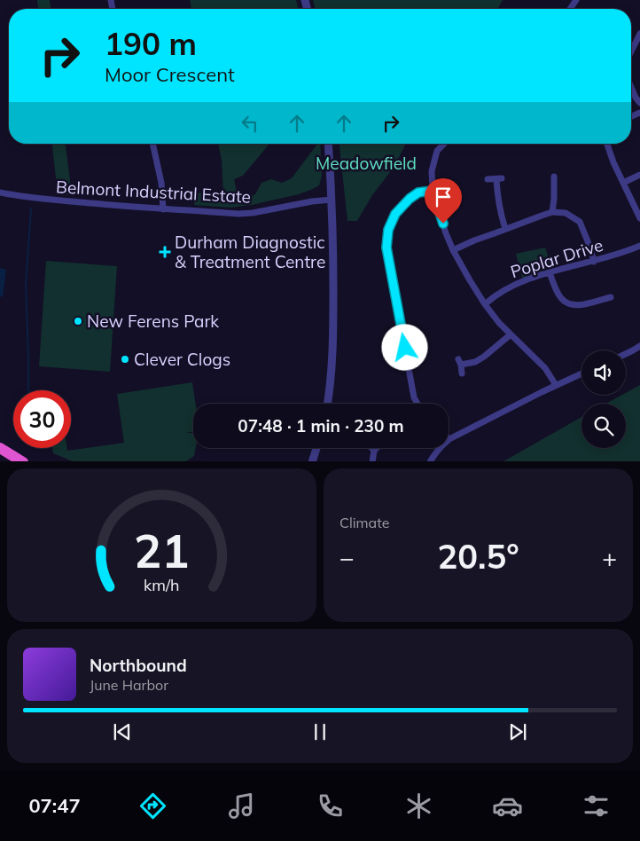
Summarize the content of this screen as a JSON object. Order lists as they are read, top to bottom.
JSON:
{
  "streets": {
    "street": ["Belmont Industrial Estate", "Poplar Drive"]
  },
  "parks": ["Meadowfield"],
  "places": {
    "health": ["Durham Diagnostic & Treatment Centre"],
    "other": ["New Ferens Park", "Clever Clogs"]
  },
  "page": {
    "turn": ["190 m", "Moor Crescent"],
    "limit": "30",
    "trip": "07:48 · 1 min · 230 m",
    "tile": "Climate",
    "heat": ["−", "20.5°", "+"],
    "song": ["Northbound", "June Harbor"],
    "tabs": "07:47",
    "gauge": ["21", "km/h"]
  }
}
